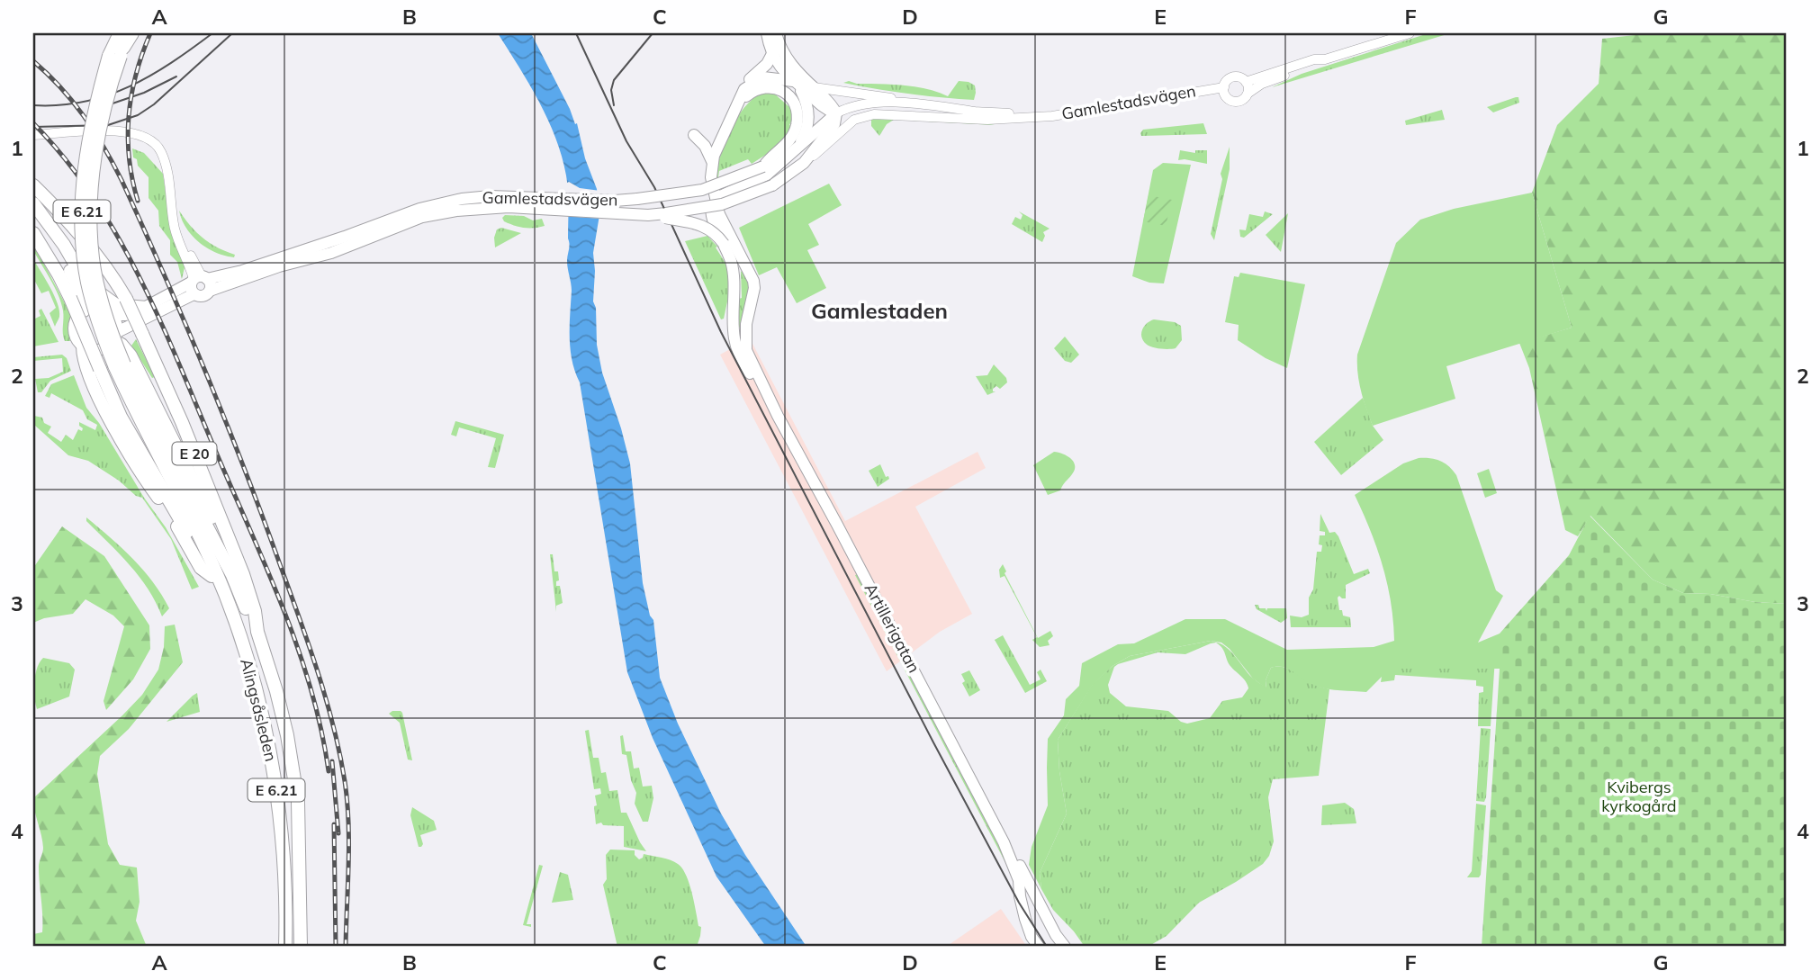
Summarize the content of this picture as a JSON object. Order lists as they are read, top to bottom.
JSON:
{
  "streets": {
    "highway": ["E 6.21", "E 20", "Alingsåsleden"],
    "main road": ["Gamlestadsvägen", "Artillerigatan"]
  },
  "crossings": [
    ["Gamlestadsvägen", "Artillerigatan"],
    ["E 6.21", "E 20"],
    ["E 6.21", "Alingsåsleden"],
    ["E 20", "Alingsåsleden"]
  ],
  "districts": ["Gamlestaden"],
  "parks": ["Kvibergs kyrkogård"],
  "grid": {
    "columns": [
      "A",
      "B",
      "C",
      "D",
      "E",
      "F",
      "G"
    ],
    "rows": [
      "1",
      "2",
      "3",
      "4"
    ]
  }
}
